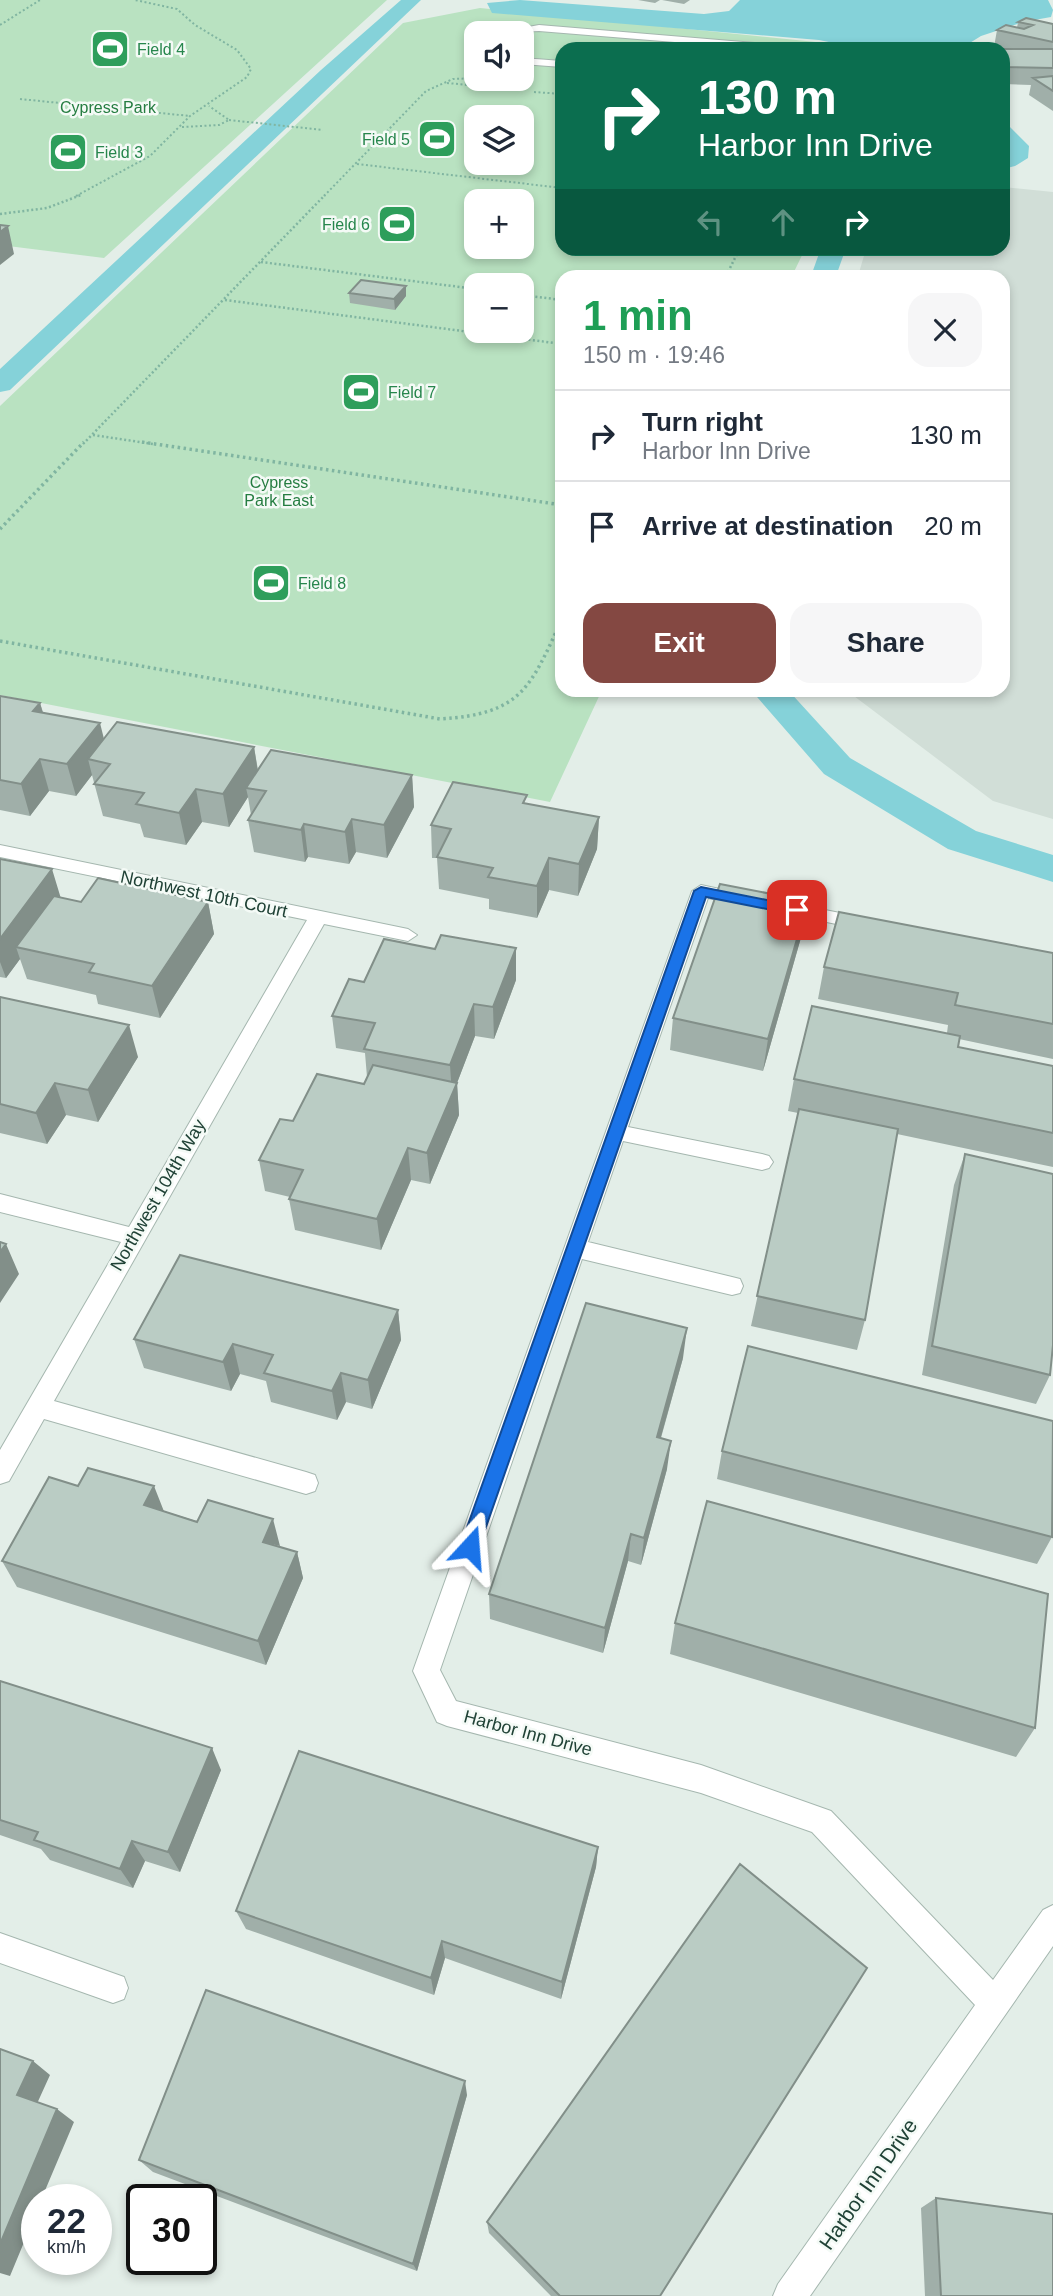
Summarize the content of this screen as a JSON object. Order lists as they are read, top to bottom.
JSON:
{
  "streets": {
    "street": ["Northwest 10th Court", "Northwest 104th Way", "Harbor Inn Drive"]
  },
  "crossings": [
    ["Northwest 10th Court", "Northwest 104th Way"]
  ],
  "parks": ["Cypress Park", "Cypress Park East"],
  "places": {
    "sports": [
      "Field 4",
      "Field 5",
      "Field 3",
      "Field 6",
      "Field 7",
      "Field 8"
    ]
  },
  "page": {
    "map_buttons": ["+", "−"],
    "turn": ["130 m", "Harbor Inn Drive"],
    "heading": ["1 min", "150 m · 19:46"],
    "list": [
      {
        "name": "Turn right",
        "note": "Harbor Inn Drive",
        "value": "130 m"
      },
      {
        "name": "Arrive at destination",
        "value": "20 m"
      }
    ],
    "buttons": ["Exit", "Share"],
    "speed": "22 km/h",
    "limit": "30"
  }
}
